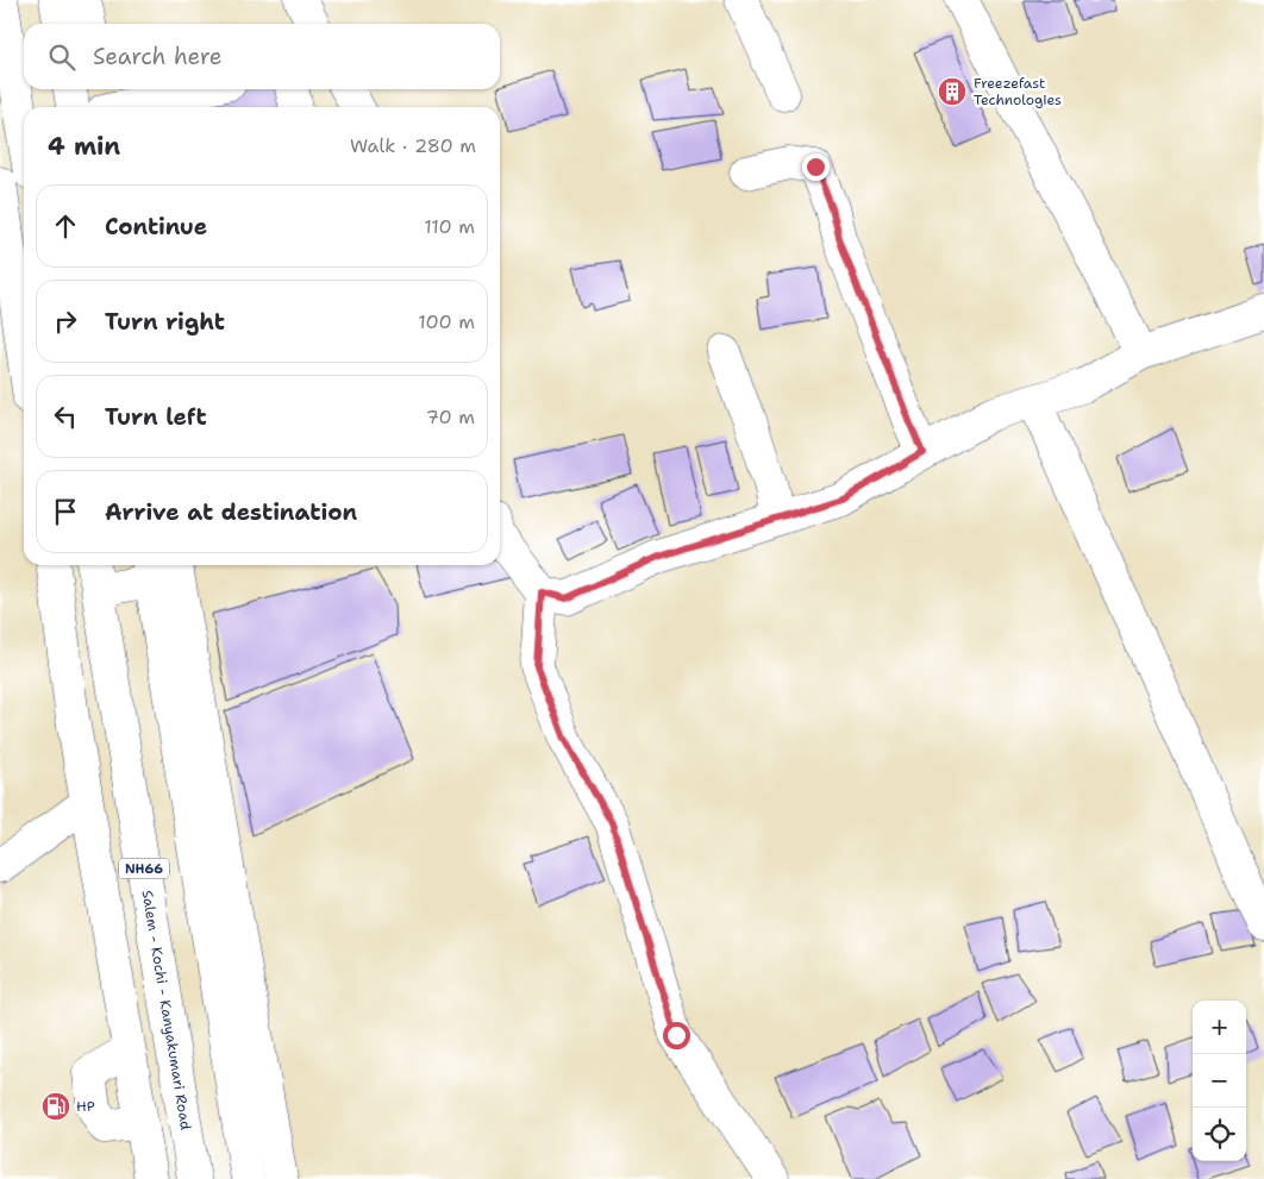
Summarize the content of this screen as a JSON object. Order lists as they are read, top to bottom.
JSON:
{
  "streets": {
    "main road": ["NH66", "Salem - Kochi - Kanyakumari Road"]
  },
  "places": {
    "building": ["Freezefast Technologies"],
    "fuel station": ["HP"]
  },
  "page": {
    "search": "Search here",
    "heading": ["4 min", "Walk · 280 m"],
    "list": [
      ["Continue", "110 m"],
      ["Turn right", "100 m"],
      ["Turn left", "70 m"],
      "Arrive at destination"
    ],
    "map_buttons": ["+", "−"]
  }
}
